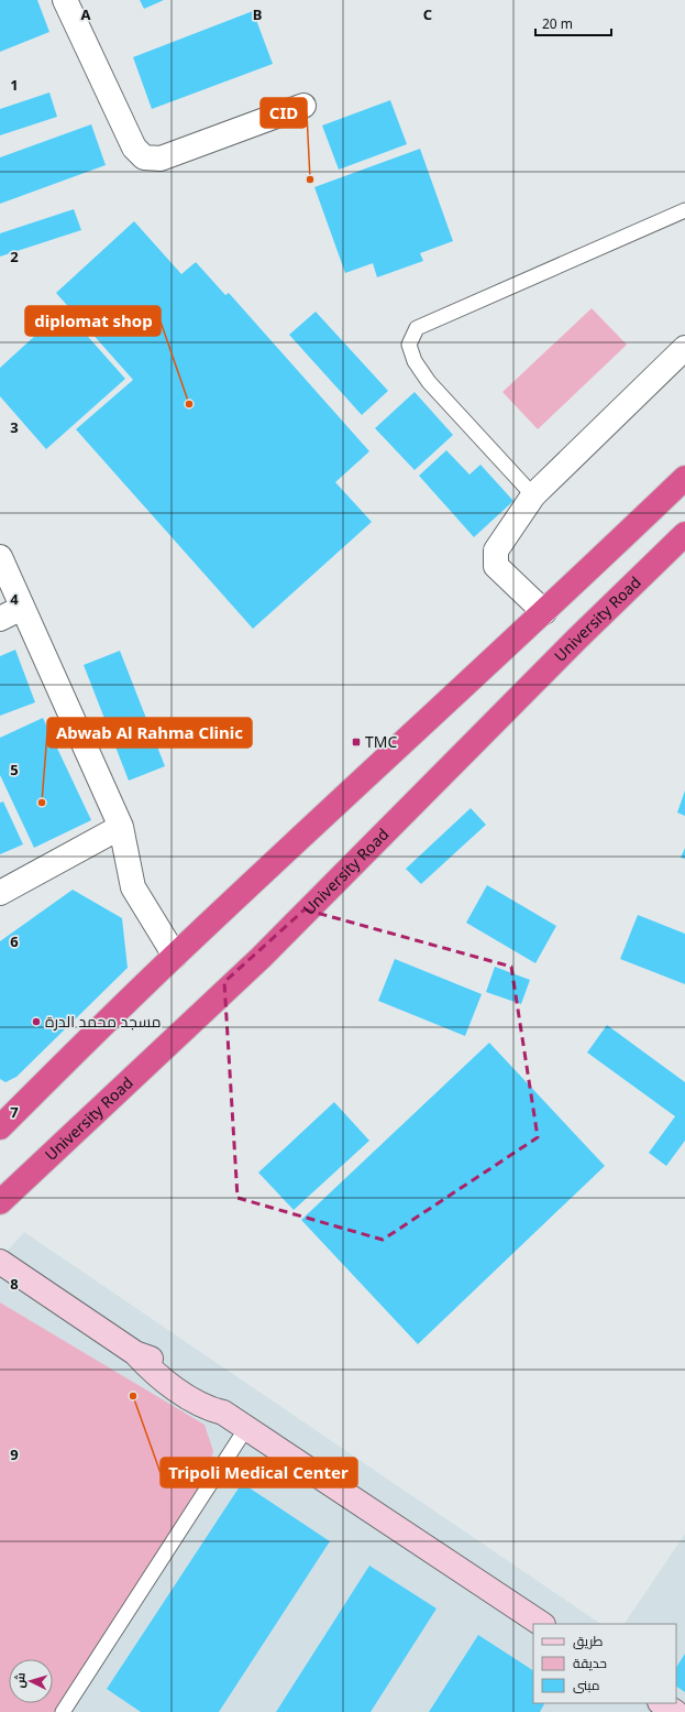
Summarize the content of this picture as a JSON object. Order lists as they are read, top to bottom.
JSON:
{
  "streets": {
    "highway": ["University Road"]
  },
  "places": {
    "other": [
      "CID",
      "diplomat shop",
      "Abwab Al Rahma Clinic",
      "مسجد محمد الدرة",
      "Tripoli Medical Center"
    ],
    "transit": ["TMC"]
  },
  "legend": ["طريق", "حديقة", "مبنى"],
  "scale_bar": "20 m",
  "north": "left",
  "grid": {
    "columns": ["A", "B", "C"],
    "rows": [
      "1",
      "2",
      "3",
      "4",
      "5",
      "6",
      "7",
      "8",
      "9"
    ]
  }
}
